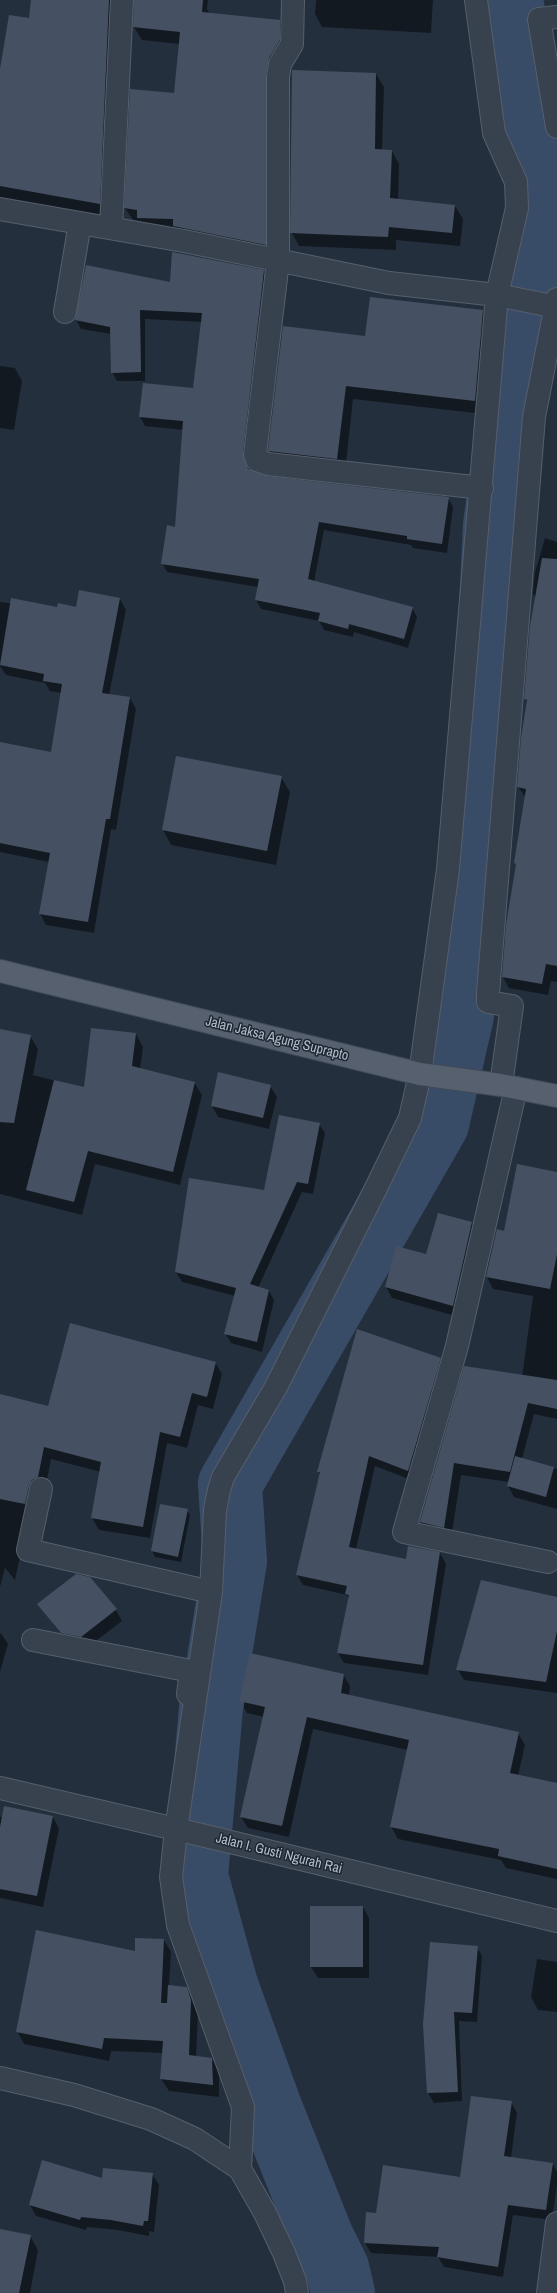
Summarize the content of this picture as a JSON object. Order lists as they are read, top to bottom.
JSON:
{
  "streets": {
    "main road": ["Jalan Jaksa Agung Suprapto"],
    "street": ["Jalan I. Gusti Ngurah Rai"]
  }
}
